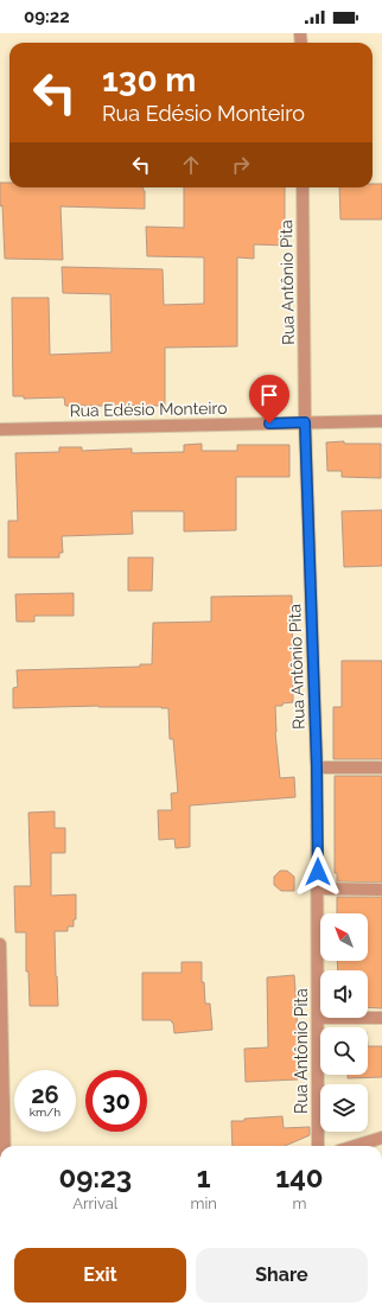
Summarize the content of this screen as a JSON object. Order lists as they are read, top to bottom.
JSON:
{
  "streets": {
    "street": ["Rua Antônio Pita", "Rua Edésio Monteiro"]
  },
  "crossings": [
    ["Rua Antônio Pita", "Rua Edésio Monteiro"]
  ],
  "north": "top left",
  "page": {
    "status": "09:22",
    "turn": ["130 m", "Rua Edésio Monteiro"],
    "speed": "26 km/h",
    "limit": "30",
    "eta": [
      "09:23",
      "Arrival",
      "1",
      "min",
      "140",
      "m"
    ],
    "buttons": ["Exit", "Share"]
  }
}
